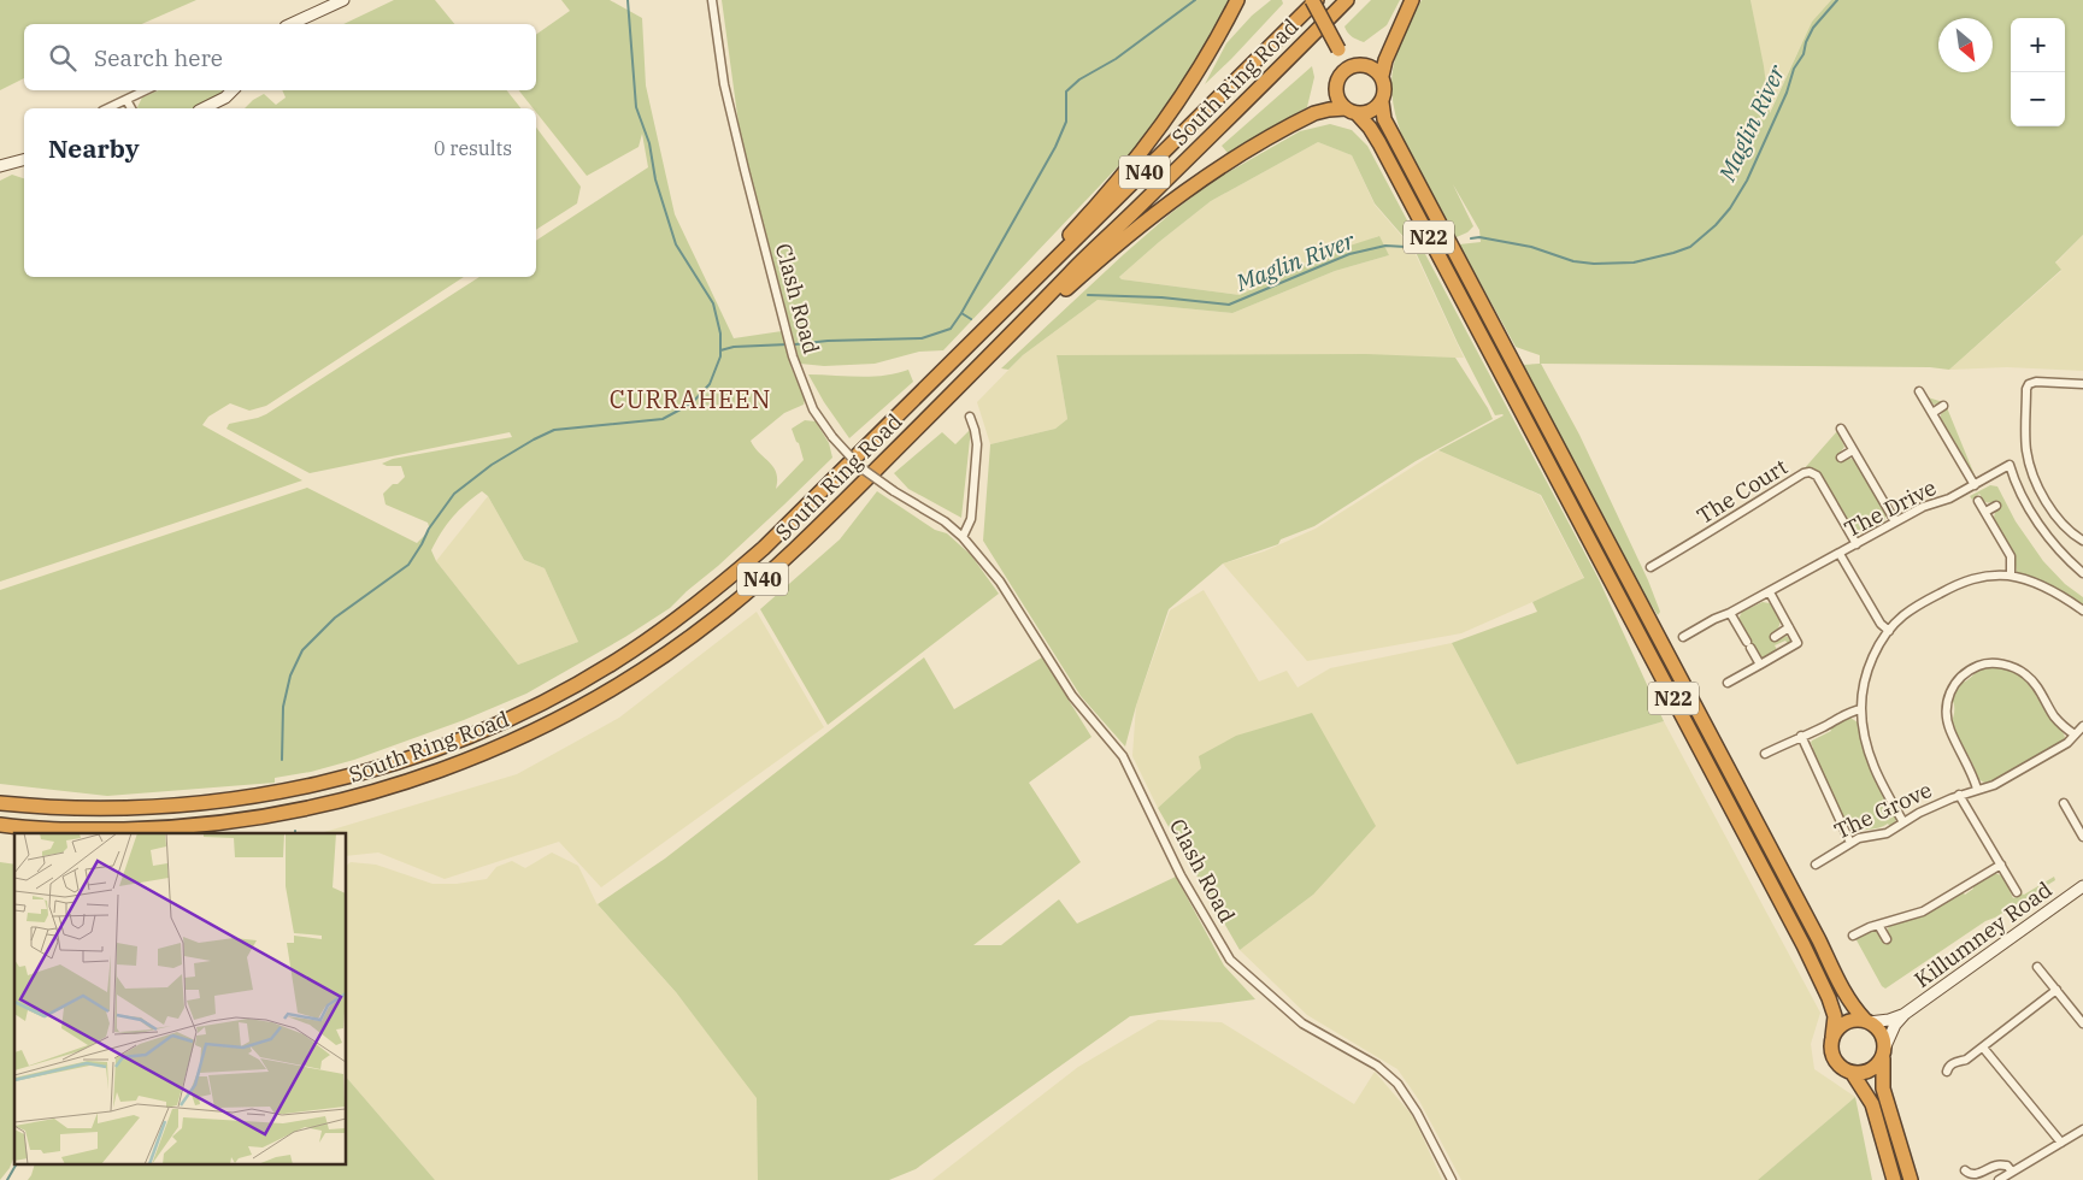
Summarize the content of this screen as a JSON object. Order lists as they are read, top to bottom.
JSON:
{
  "streets": {
    "highway": ["South Ring Road", "N40", "N22"],
    "street": [
      "Clash Road",
      "The Court",
      "The Drive",
      "The Grove",
      "Killumney Road"
    ]
  },
  "crossings": [
    ["South Ring Road", "N40"],
    ["N22", "Killumney Road"],
    ["The Court", "The Drive"]
  ],
  "districts": ["CURRAHEEN"],
  "water": ["Maglin River"],
  "north": "bottom right",
  "page": {
    "map_buttons": ["+", "−"],
    "search": "Search here",
    "heading": ["Nearby", "0 results"]
  }
}
